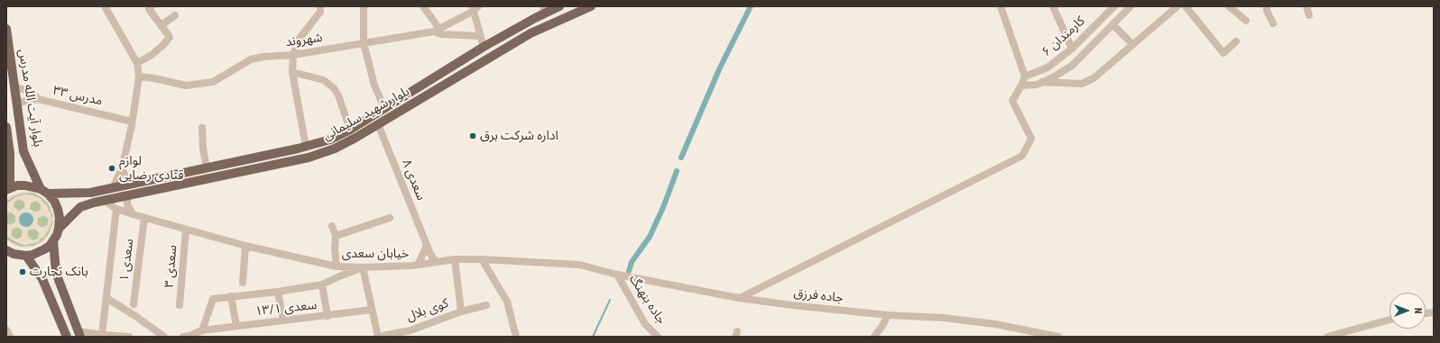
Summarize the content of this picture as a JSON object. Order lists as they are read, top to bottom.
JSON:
{
  "streets": {
    "main road": ["بلوار آیت الله مدرس", "بلوار شهید سلیمانی"],
    "street": [
      "کارمندان ۶",
      "شهروند",
      "مدرس ۳۳",
      "سعدی ۸",
      "خیابان سعدی",
      "سعدی ۱",
      "سعدی ۳",
      "جاده فرزق",
      "جاده بنهنگ",
      "سعدی ۱۳/۱",
      "کوی بلال"
    ]
  },
  "crossings": [
    ["مدرس ۳۳", "بلوار آیت الله مدرس"],
    ["بلوار آیت الله مدرس", "بلوار شهید سلیمانی"],
    ["بلوار شهید سلیمانی", "سعدی ۸"],
    ["بلوار شهید سلیمانی", "خیابان سعدی"],
    ["سعدی ۸", "خیابان سعدی"],
    ["خیابان سعدی", "سعدی ۱"],
    ["خیابان سعدی", "سعدی ۳"],
    ["خیابان سعدی", "جاده فرزق"],
    ["جاده فرزق", "جاده بنهنگ"]
  ],
  "places": ["اداره شرکت برق", "لوازم قنادی رضایی", "بانک تجارت"],
  "north": "right"
}
